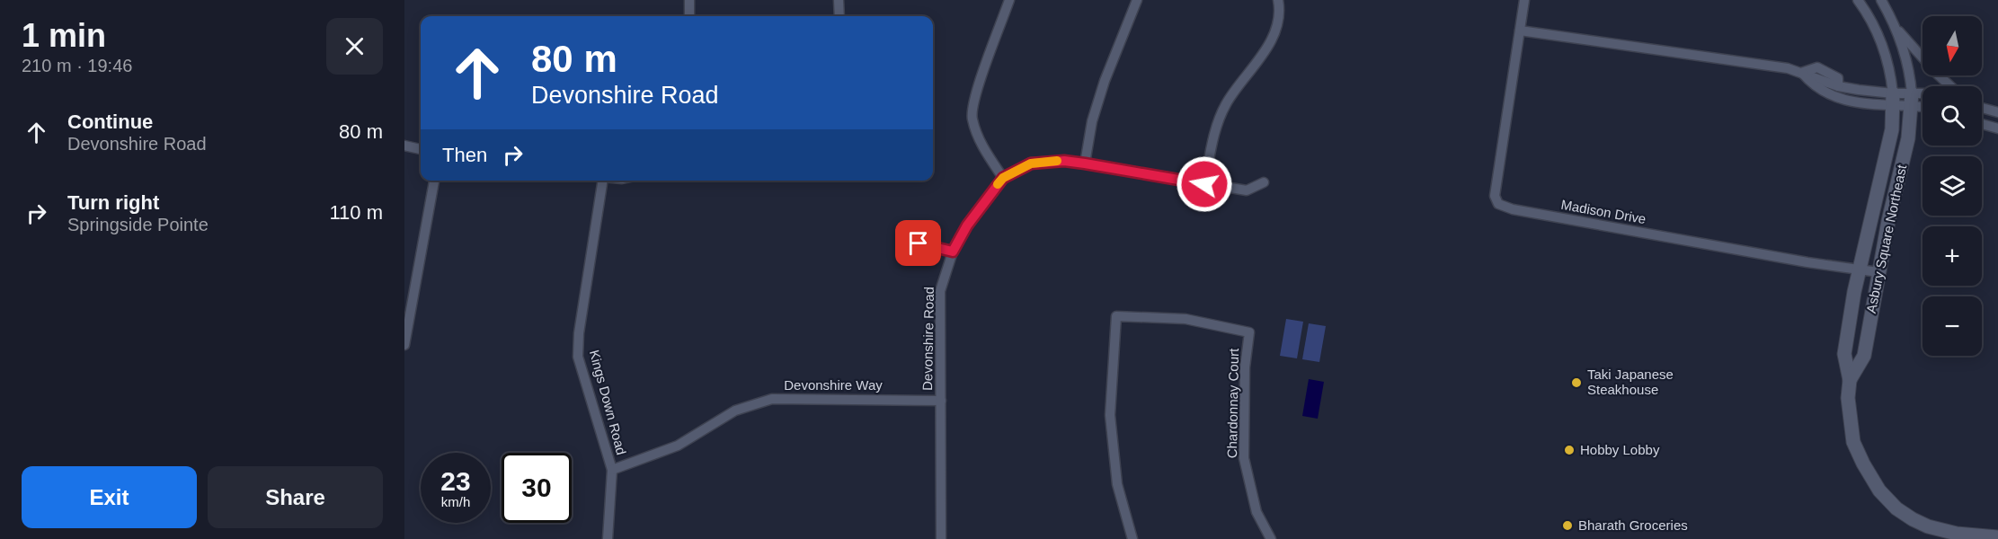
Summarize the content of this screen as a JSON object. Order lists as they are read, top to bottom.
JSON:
{
  "streets": {
    "street": [
      "Madison Drive",
      "Asbury Square Northeast",
      "Devonshire Road",
      "Devonshire Way",
      "Kings Down Road",
      "Chardonnay Court"
    ]
  },
  "crossings": [
    ["Madison Drive", "Asbury Square Northeast"],
    ["Devonshire Road", "Devonshire Way"],
    ["Devonshire Way", "Kings Down Road"]
  ],
  "places": ["Taki Japanese Steakhouse", "Hobby Lobby", "Bharath Groceries"],
  "north": "bottom",
  "page": {
    "heading": ["1 min", "210 m · 19:46"],
    "map_buttons": ["+", "−"],
    "turn": ["80 m", "Devonshire Road"],
    "list": [
      {
        "name": "Continue",
        "note": "Devonshire Road",
        "value": "80 m"
      },
      {
        "name": "Turn right",
        "note": "Springside Pointe",
        "value": "110 m"
      }
    ],
    "then": "Then",
    "speed": "23 km/h",
    "limit": "30",
    "buttons": ["Exit", "Share"]
  }
}
